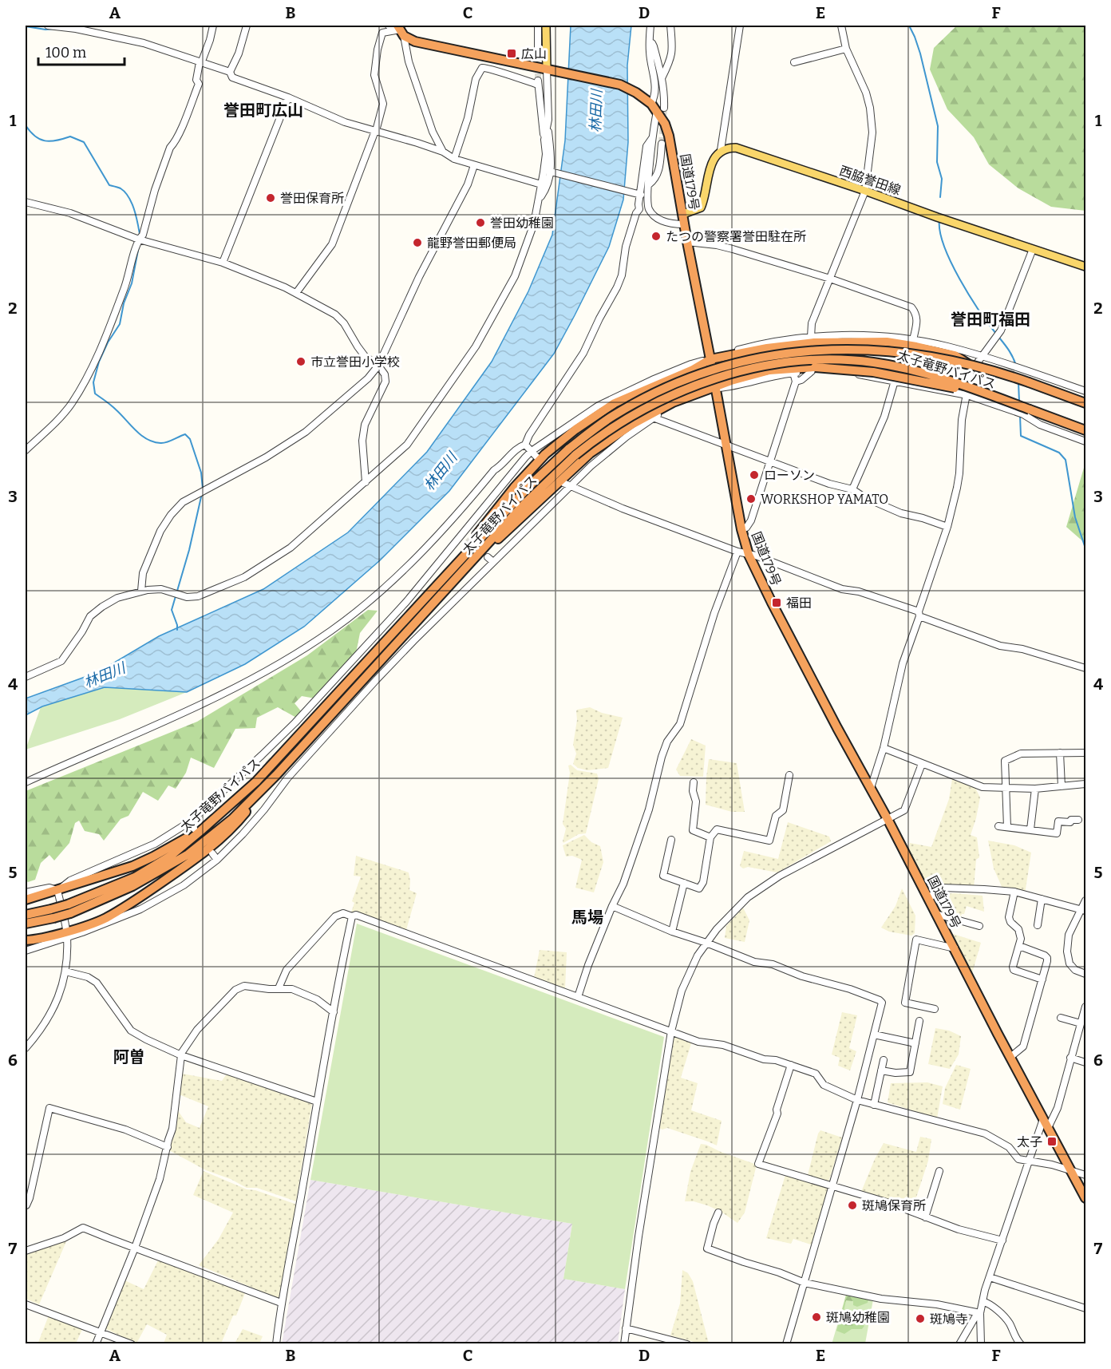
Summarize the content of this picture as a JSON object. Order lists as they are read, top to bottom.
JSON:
{
  "streets": {
    "highway": ["国道179号", "太子竜野バイパス"],
    "main road": ["西脇誉田線"]
  },
  "districts": [
    "誉田町広山",
    "誉田町福田",
    "馬場",
    "阿曽"
  ],
  "water": ["林田川"],
  "places": {
    "transit": ["広山", "福田", "太子"],
    "other": [
      "誉田保育所",
      "誉田幼稚園",
      "たつの警察署誉田駐在所",
      "龍野誉田郵便局",
      "市立誉田小学校",
      "ローソン",
      "WORKSHOP YAMATO",
      "斑鳩保育所",
      "斑鳩幼稚園",
      "斑鳩寺"
    ]
  },
  "scale_bar": "100 m",
  "grid": {
    "columns": [
      "A",
      "B",
      "C",
      "D",
      "E",
      "F"
    ],
    "rows": [
      "1",
      "2",
      "3",
      "4",
      "5",
      "6",
      "7"
    ]
  }
}
